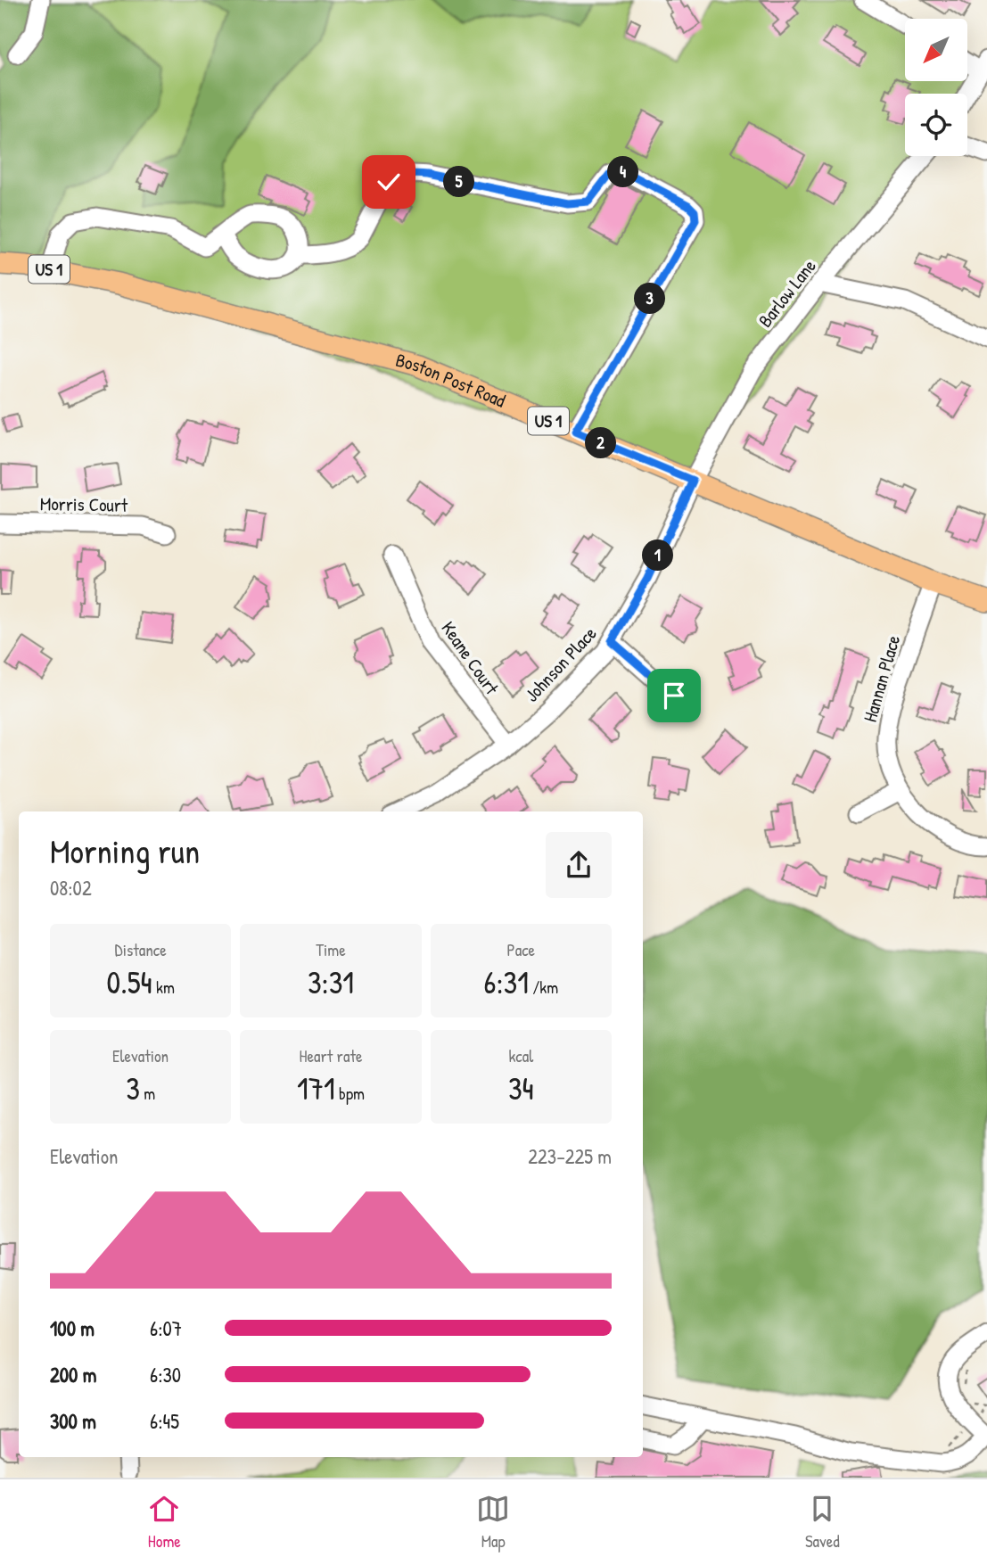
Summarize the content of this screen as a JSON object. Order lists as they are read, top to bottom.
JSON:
{
  "streets": {
    "main road": ["US 1", "Boston Post Road"],
    "street": [
      "Barlow Lane",
      "Morris Court",
      "Keane Court",
      "Johnson Place",
      "Hannan Place"
    ]
  },
  "crossings": [
    ["Barlow Lane", "Boston Post Road"],
    ["Barlow Lane", "Johnson Place"],
    ["Boston Post Road", "Johnson Place"],
    ["Boston Post Road", "Hannan Place"],
    ["Keane Court", "Johnson Place"]
  ],
  "north": "bottom left",
  "page": {
    "pins": [
      "4",
      "5",
      "3",
      "2",
      "1"
    ],
    "heading": ["Morning run", "08:02"],
    "stats": [
      ["Distance", "0.54 km"],
      ["Time", "3:31"],
      ["Pace", "6:31 /km"],
      ["Elevation", "3 m"],
      ["Heart rate", "171 bpm"],
      ["kcal", "34"]
    ],
    "chart": ["Elevation", "223–225 m"],
    "list": [
      {
        "name": "100 m",
        "note": "6:07"
      },
      {
        "name": "200 m",
        "note": "6:30"
      },
      {
        "name": "300 m",
        "note": "6:45"
      }
    ],
    "tabs": ["Home", "Map", "Saved"]
  }
}
